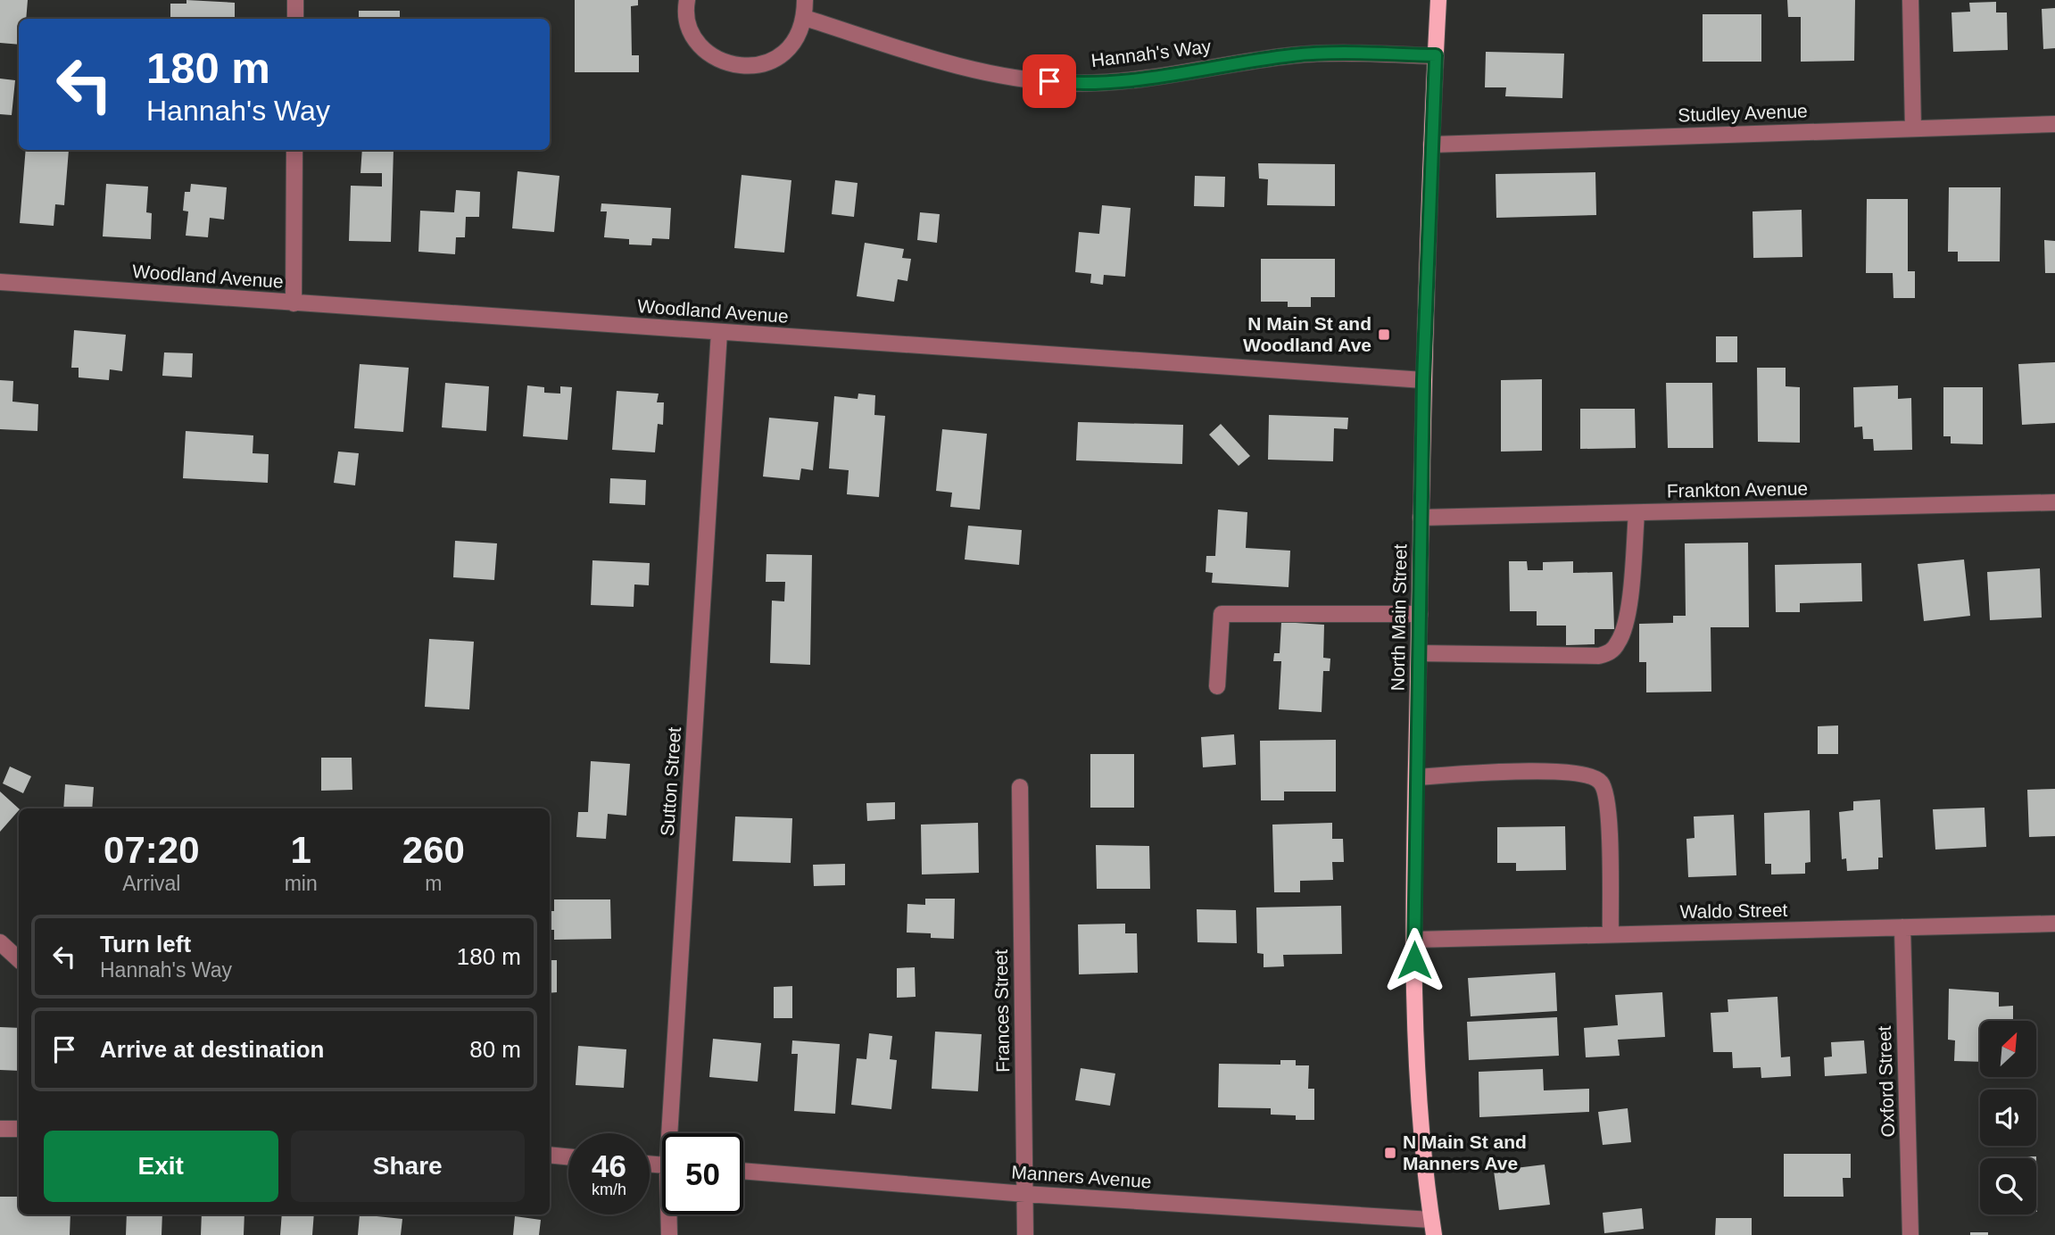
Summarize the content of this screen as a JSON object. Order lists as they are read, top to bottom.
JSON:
{
  "streets": {
    "main road": ["North Main Street"],
    "street": [
      "Hannah's Way",
      "Studley Avenue",
      "Woodland Avenue",
      "Frankton Avenue",
      "Sutton Street",
      "Waldo Street",
      "Frances Street",
      "Oxford Street",
      "Manners Avenue"
    ]
  },
  "crossings": [
    ["Hannah's Way", "North Main Street"],
    ["Studley Avenue", "North Main Street"],
    ["Woodland Avenue", "North Main Street"],
    ["Woodland Avenue", "Sutton Street"],
    ["Frankton Avenue", "North Main Street"],
    ["North Main Street", "Waldo Street"],
    ["North Main Street", "Manners Avenue"],
    ["Waldo Street", "Oxford Street"],
    ["Frances Street", "Manners Avenue"]
  ],
  "places": {
    "transit": ["N Main St and Woodland Ave", "N Main St and Manners Ave"]
  },
  "north": "top right",
  "page": {
    "turn": ["180 m", "Hannah's Way"],
    "eta": [
      "07:20",
      "Arrival",
      "1",
      "min",
      "260",
      "m"
    ],
    "list": [
      {
        "name": "Turn left",
        "note": "Hannah's Way",
        "value": "180 m"
      },
      {
        "name": "Arrive at destination",
        "value": "80 m"
      }
    ],
    "buttons": ["Exit", "Share"],
    "speed": "46 km/h",
    "limit": "50"
  }
}
